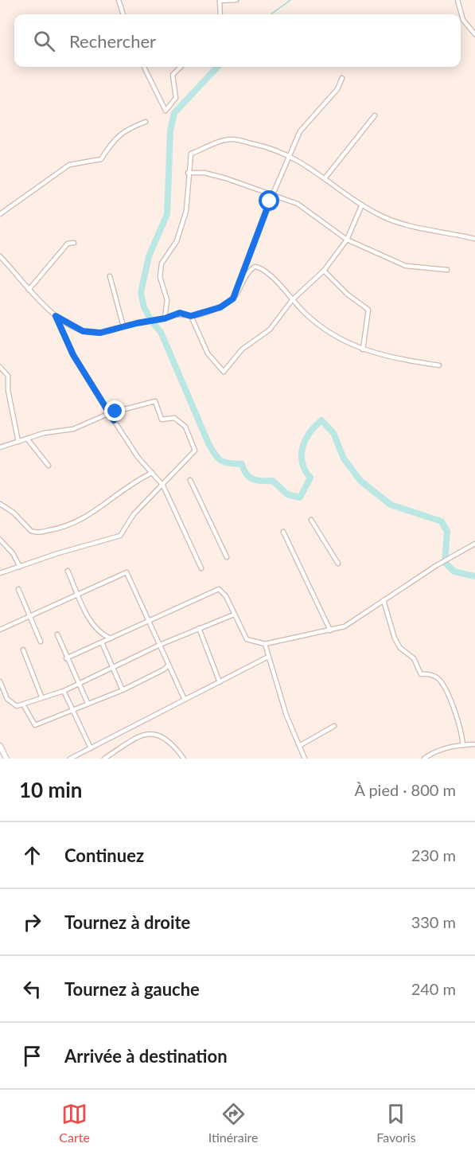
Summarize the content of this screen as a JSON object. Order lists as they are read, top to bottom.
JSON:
{
  "page": {
    "search": "Rechercher",
    "heading": ["10 min", "À pied · 800 m"],
    "list": [
      ["Continuez", "230 m"],
      ["Tournez à droite", "330 m"],
      ["Tournez à gauche", "240 m"],
      "Arrivée à destination"
    ],
    "nav": ["Carte", "Itinéraire", "Favoris"]
  }
}
